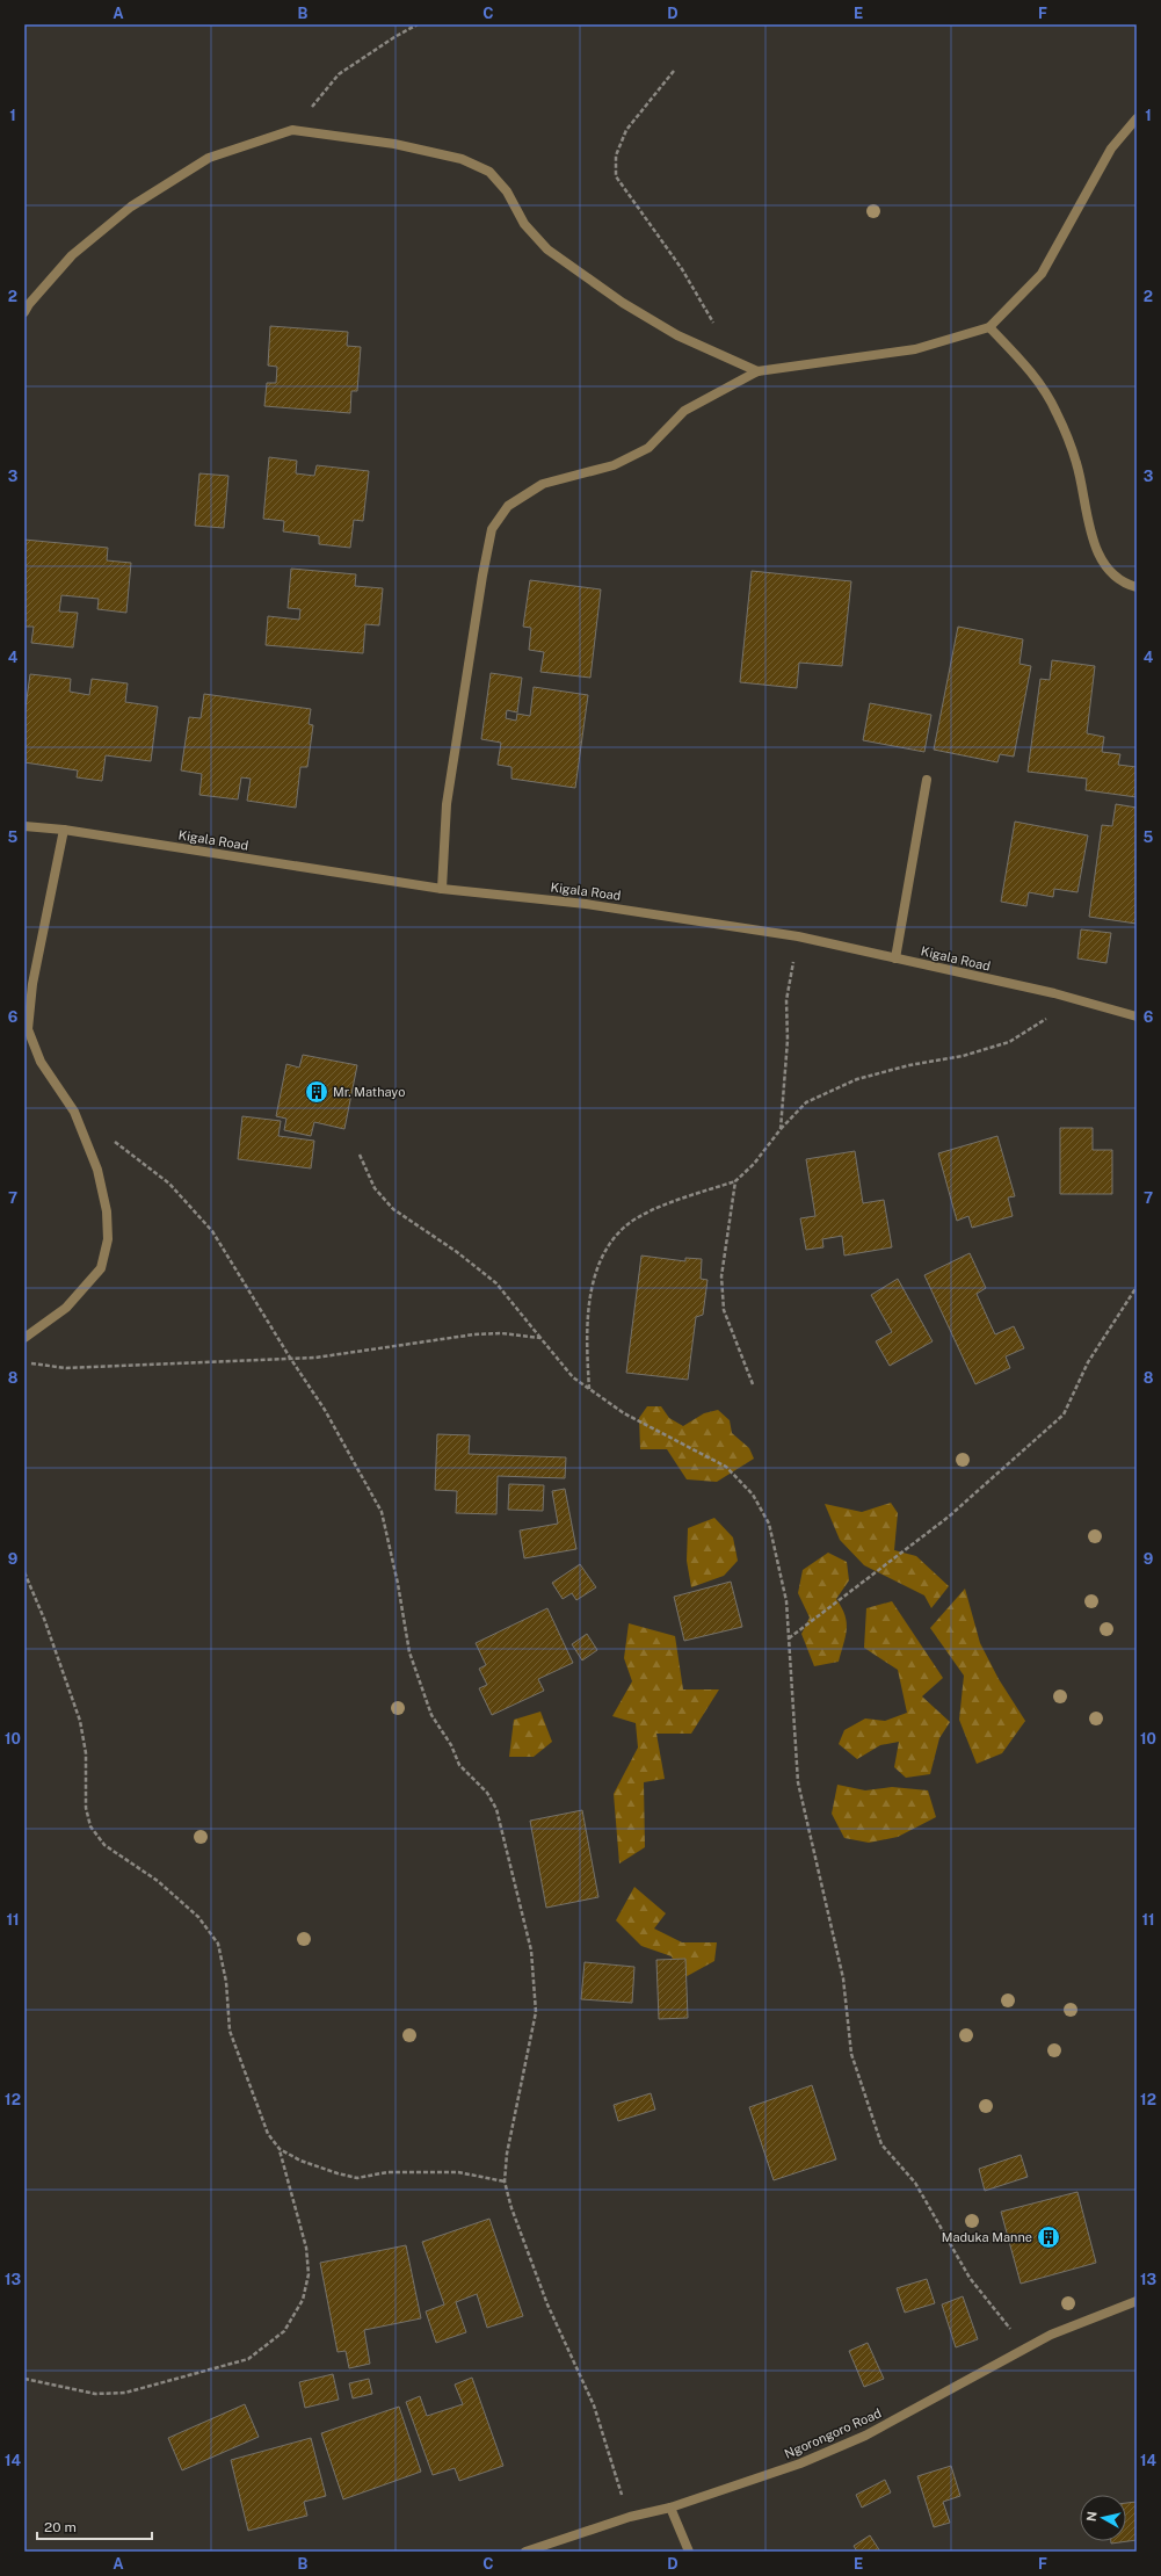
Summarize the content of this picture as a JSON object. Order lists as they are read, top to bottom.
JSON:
{
  "streets": {
    "street": ["Kigala Road", "Ngorongoro Road"]
  },
  "places": {
    "building": ["Mr. Mathayo", "Maduka Manne"]
  },
  "scale_bar": "20 m",
  "north": "left",
  "grid": {
    "columns": [
      "A",
      "B",
      "C",
      "D",
      "E",
      "F"
    ],
    "rows": [
      "1",
      "2",
      "3",
      "4",
      "5",
      "6",
      "7",
      "8",
      "9",
      "10",
      "11",
      "12",
      "13",
      "14"
    ]
  }
}
